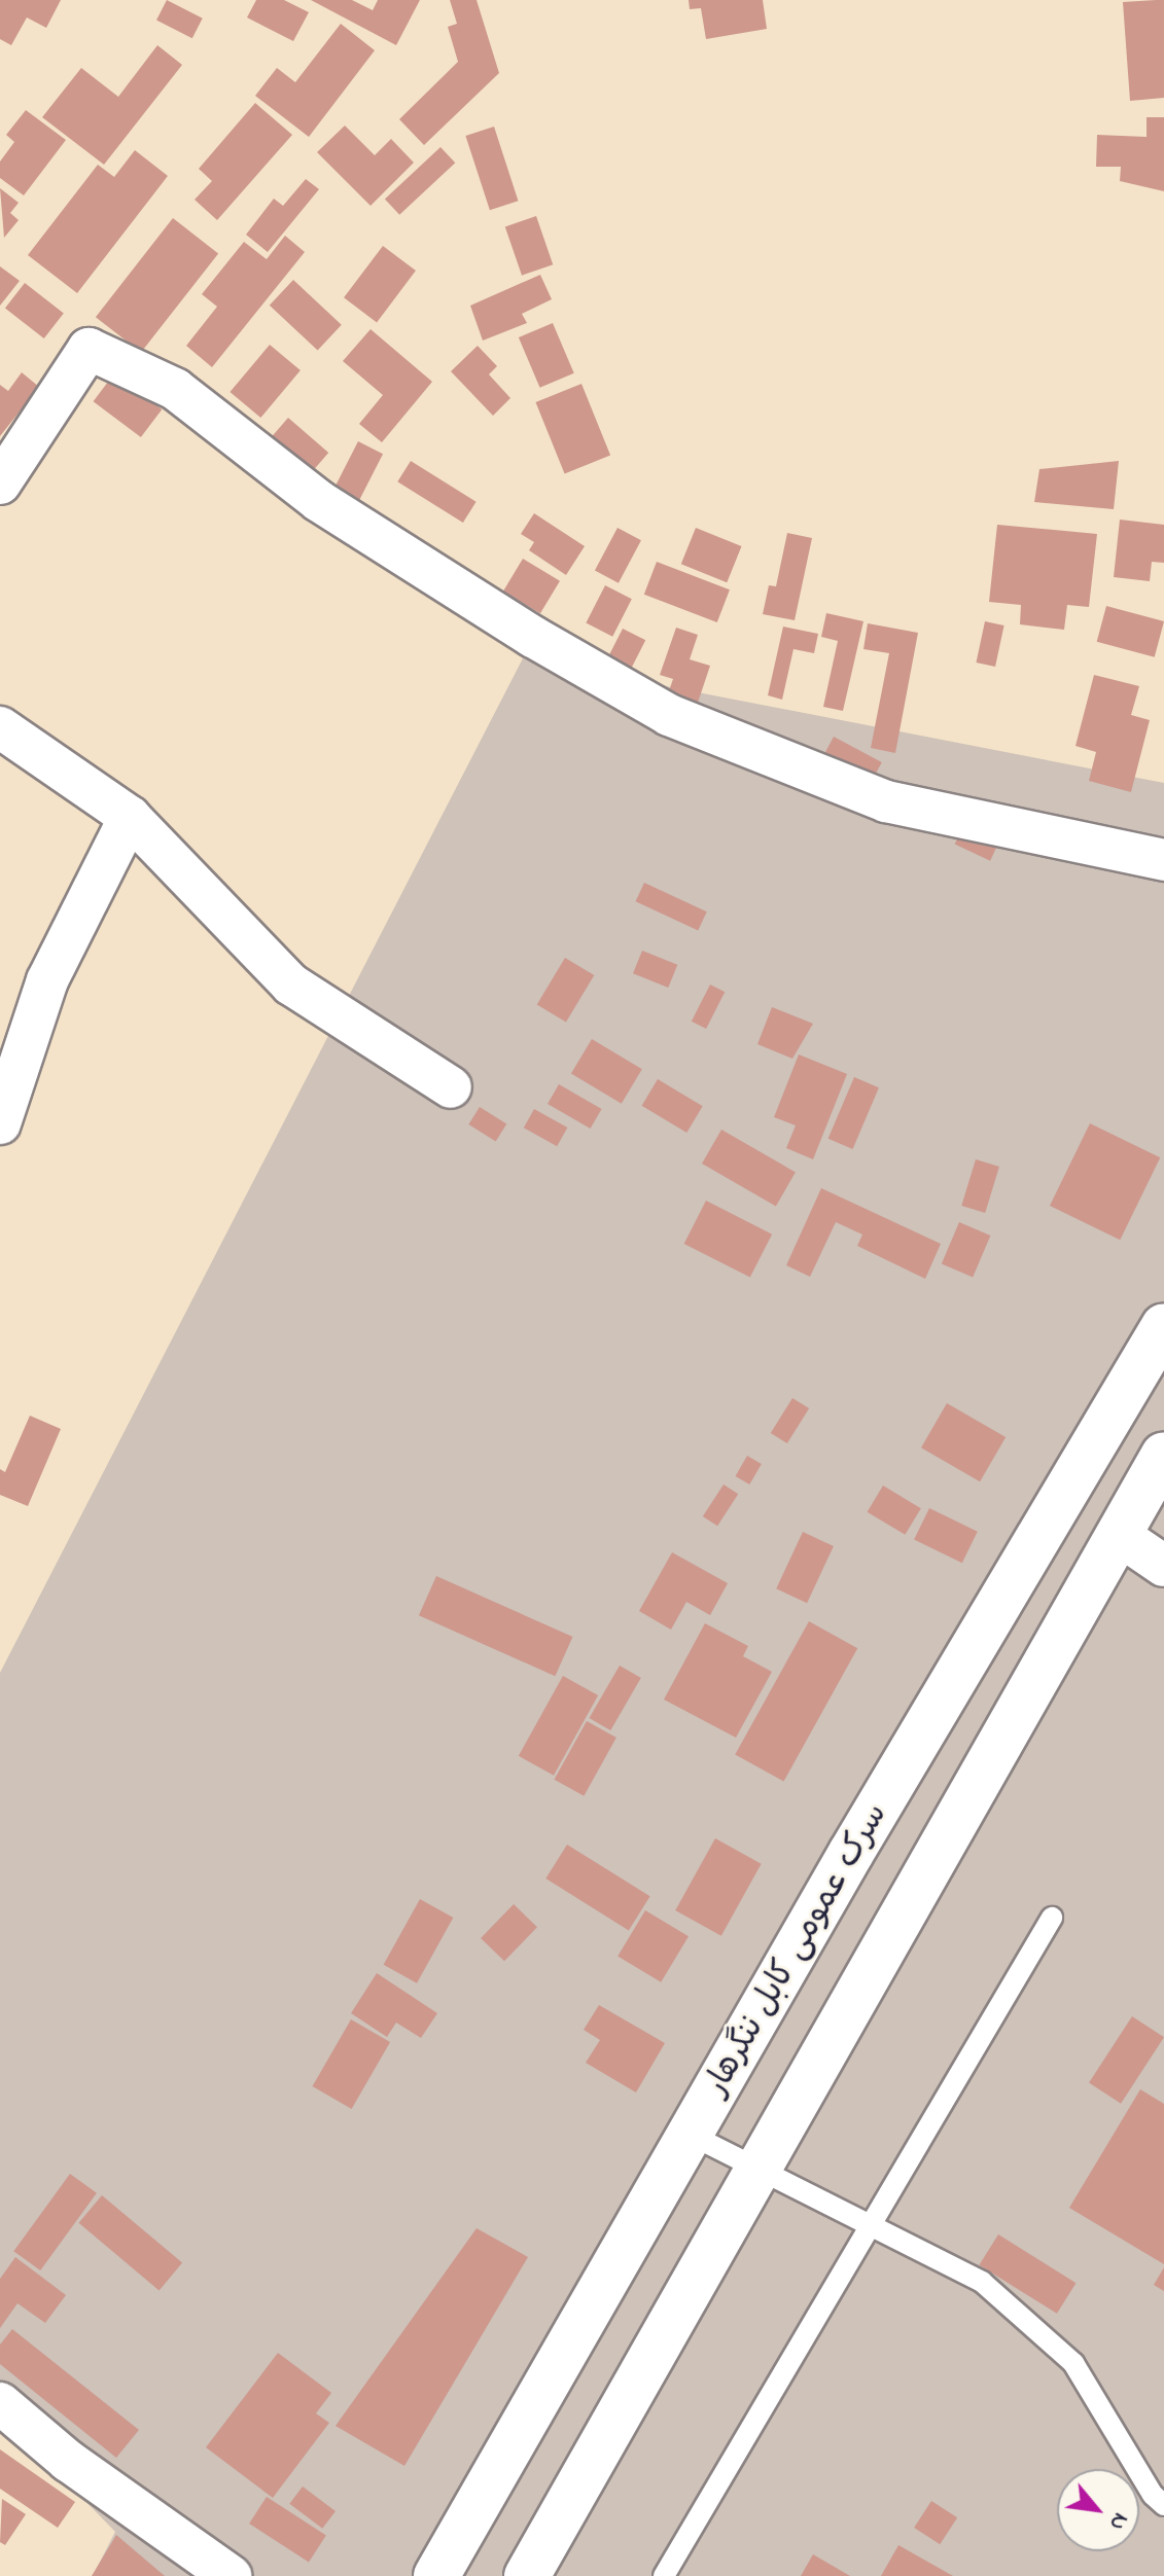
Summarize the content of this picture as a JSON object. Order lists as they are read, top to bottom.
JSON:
{
  "streets": {
    "highway": ["سرک عمومی کابل ننگرهار"]
  },
  "north": "bottom right"
}
